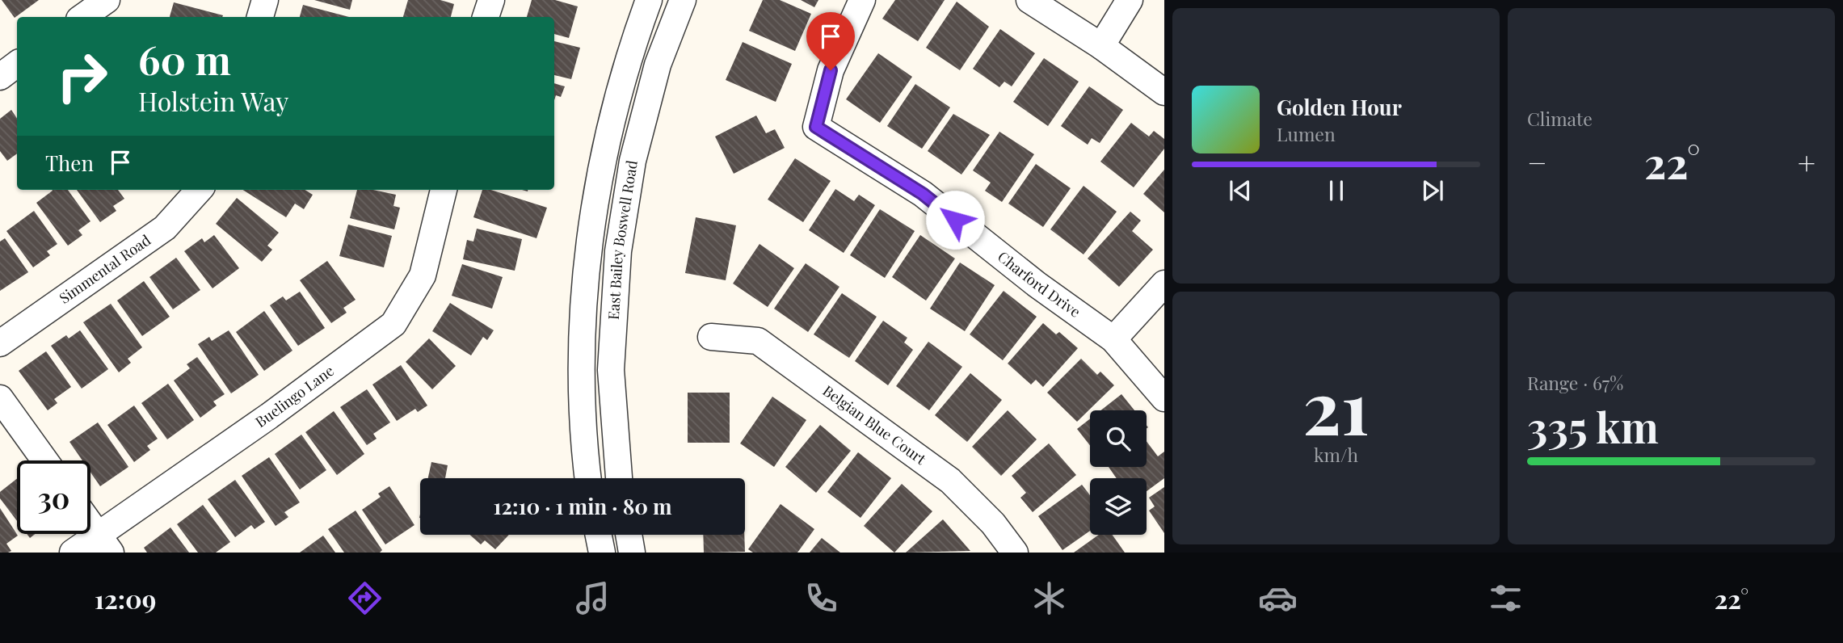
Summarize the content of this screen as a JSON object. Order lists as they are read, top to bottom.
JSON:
{
  "streets": {
    "street": [
      "East Bailey Boswell Road",
      "Simmental Road",
      "Charford Drive",
      "Buelingo Lane",
      "Belgian Blue Court"
    ]
  },
  "page": {
    "tile": [
      "Climate",
      ["21", "km/h"],
      ["Range · 67%", "335 km"]
    ],
    "turn": ["60 m", "Holstein Way"],
    "song": ["Golden Hour", "Lumen"],
    "then": "Then",
    "heat": ["−", "22°", "+"],
    "limit": "30",
    "trip": "12:10 · 1 min · 80 m",
    "tabs": ["12:09", "22°"]
  }
}
